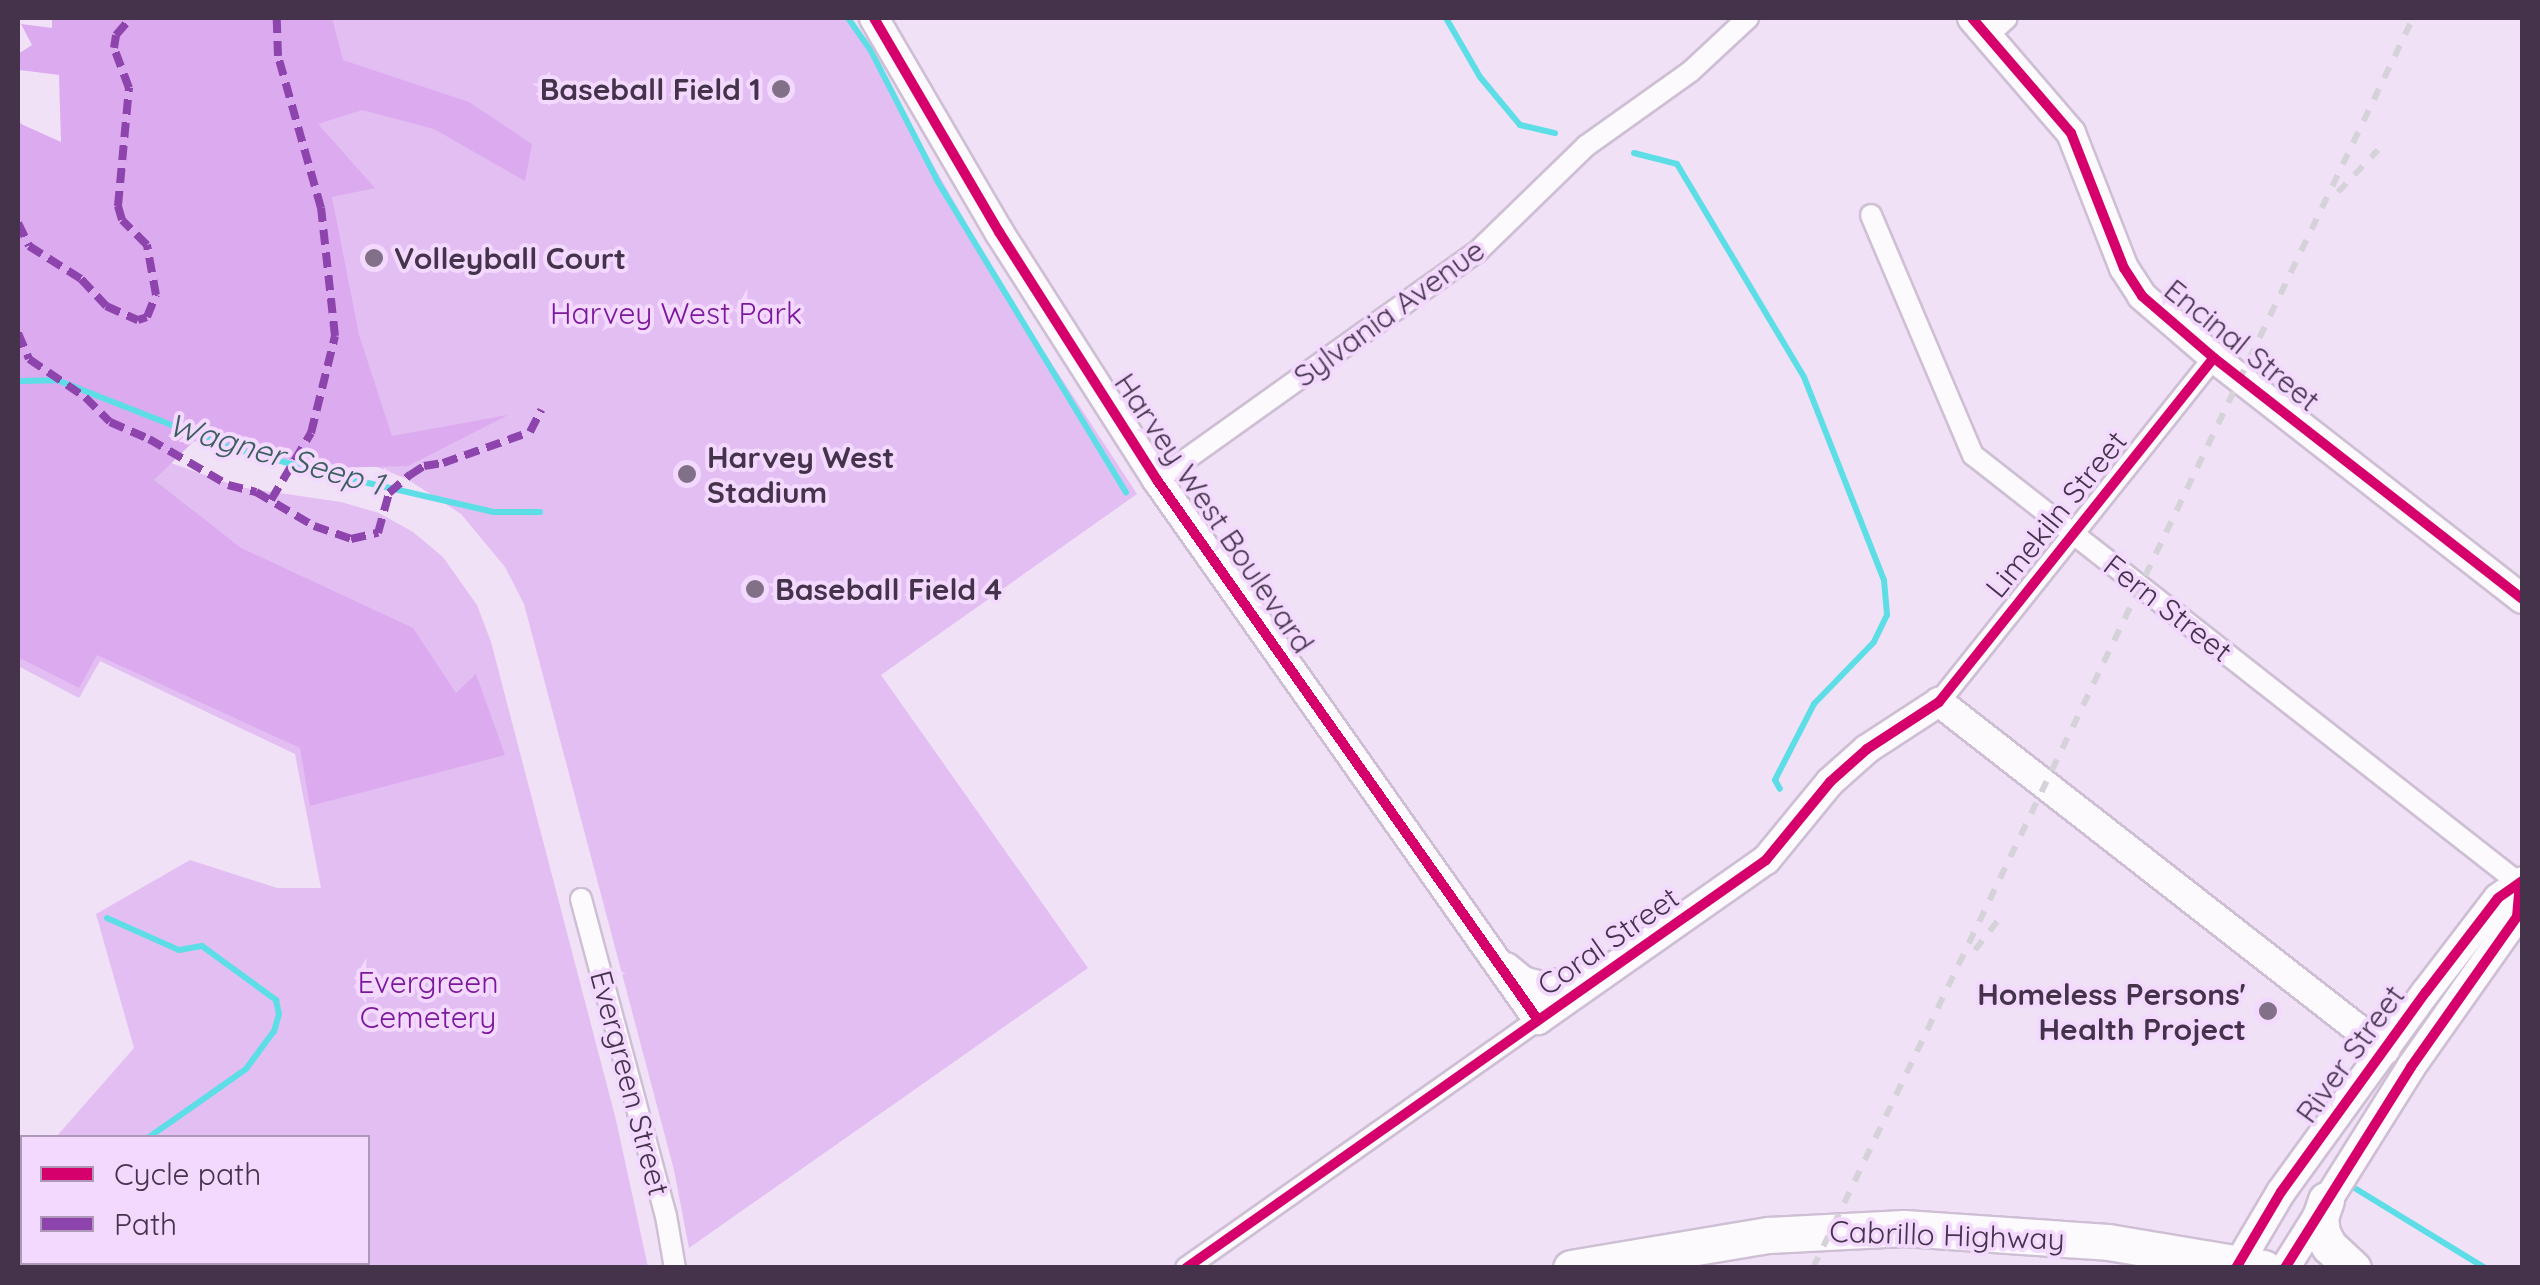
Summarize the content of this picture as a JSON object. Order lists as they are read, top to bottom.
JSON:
{
  "streets": {
    "highway": ["Cabrillo Highway"],
    "street": [
      "Sylvania Avenue",
      "Encinal Street",
      "Harvey West Boulevard",
      "Limekiln Street",
      "Fern Street",
      "Coral Street",
      "River Street",
      "Evergreen Street"
    ]
  },
  "crossings": [
    ["Sylvania Avenue", "Harvey West Boulevard"],
    ["Encinal Street", "Limekiln Street"],
    ["Harvey West Boulevard", "Coral Street"],
    ["Limekiln Street", "Fern Street"],
    ["Limekiln Street", "Coral Street"],
    ["Fern Street", "River Street"],
    ["River Street", "Cabrillo Highway"]
  ],
  "water": ["Wagner Seep 1"],
  "parks": ["Harvey West Park", "Evergreen Cemetery"],
  "places": [
    "Baseball Field 1",
    "Volleyball Court",
    "Harvey West Stadium",
    "Baseball Field 4",
    "Homeless Persons' Health Project"
  ],
  "legend": ["Cycle path", "Path"]
}
